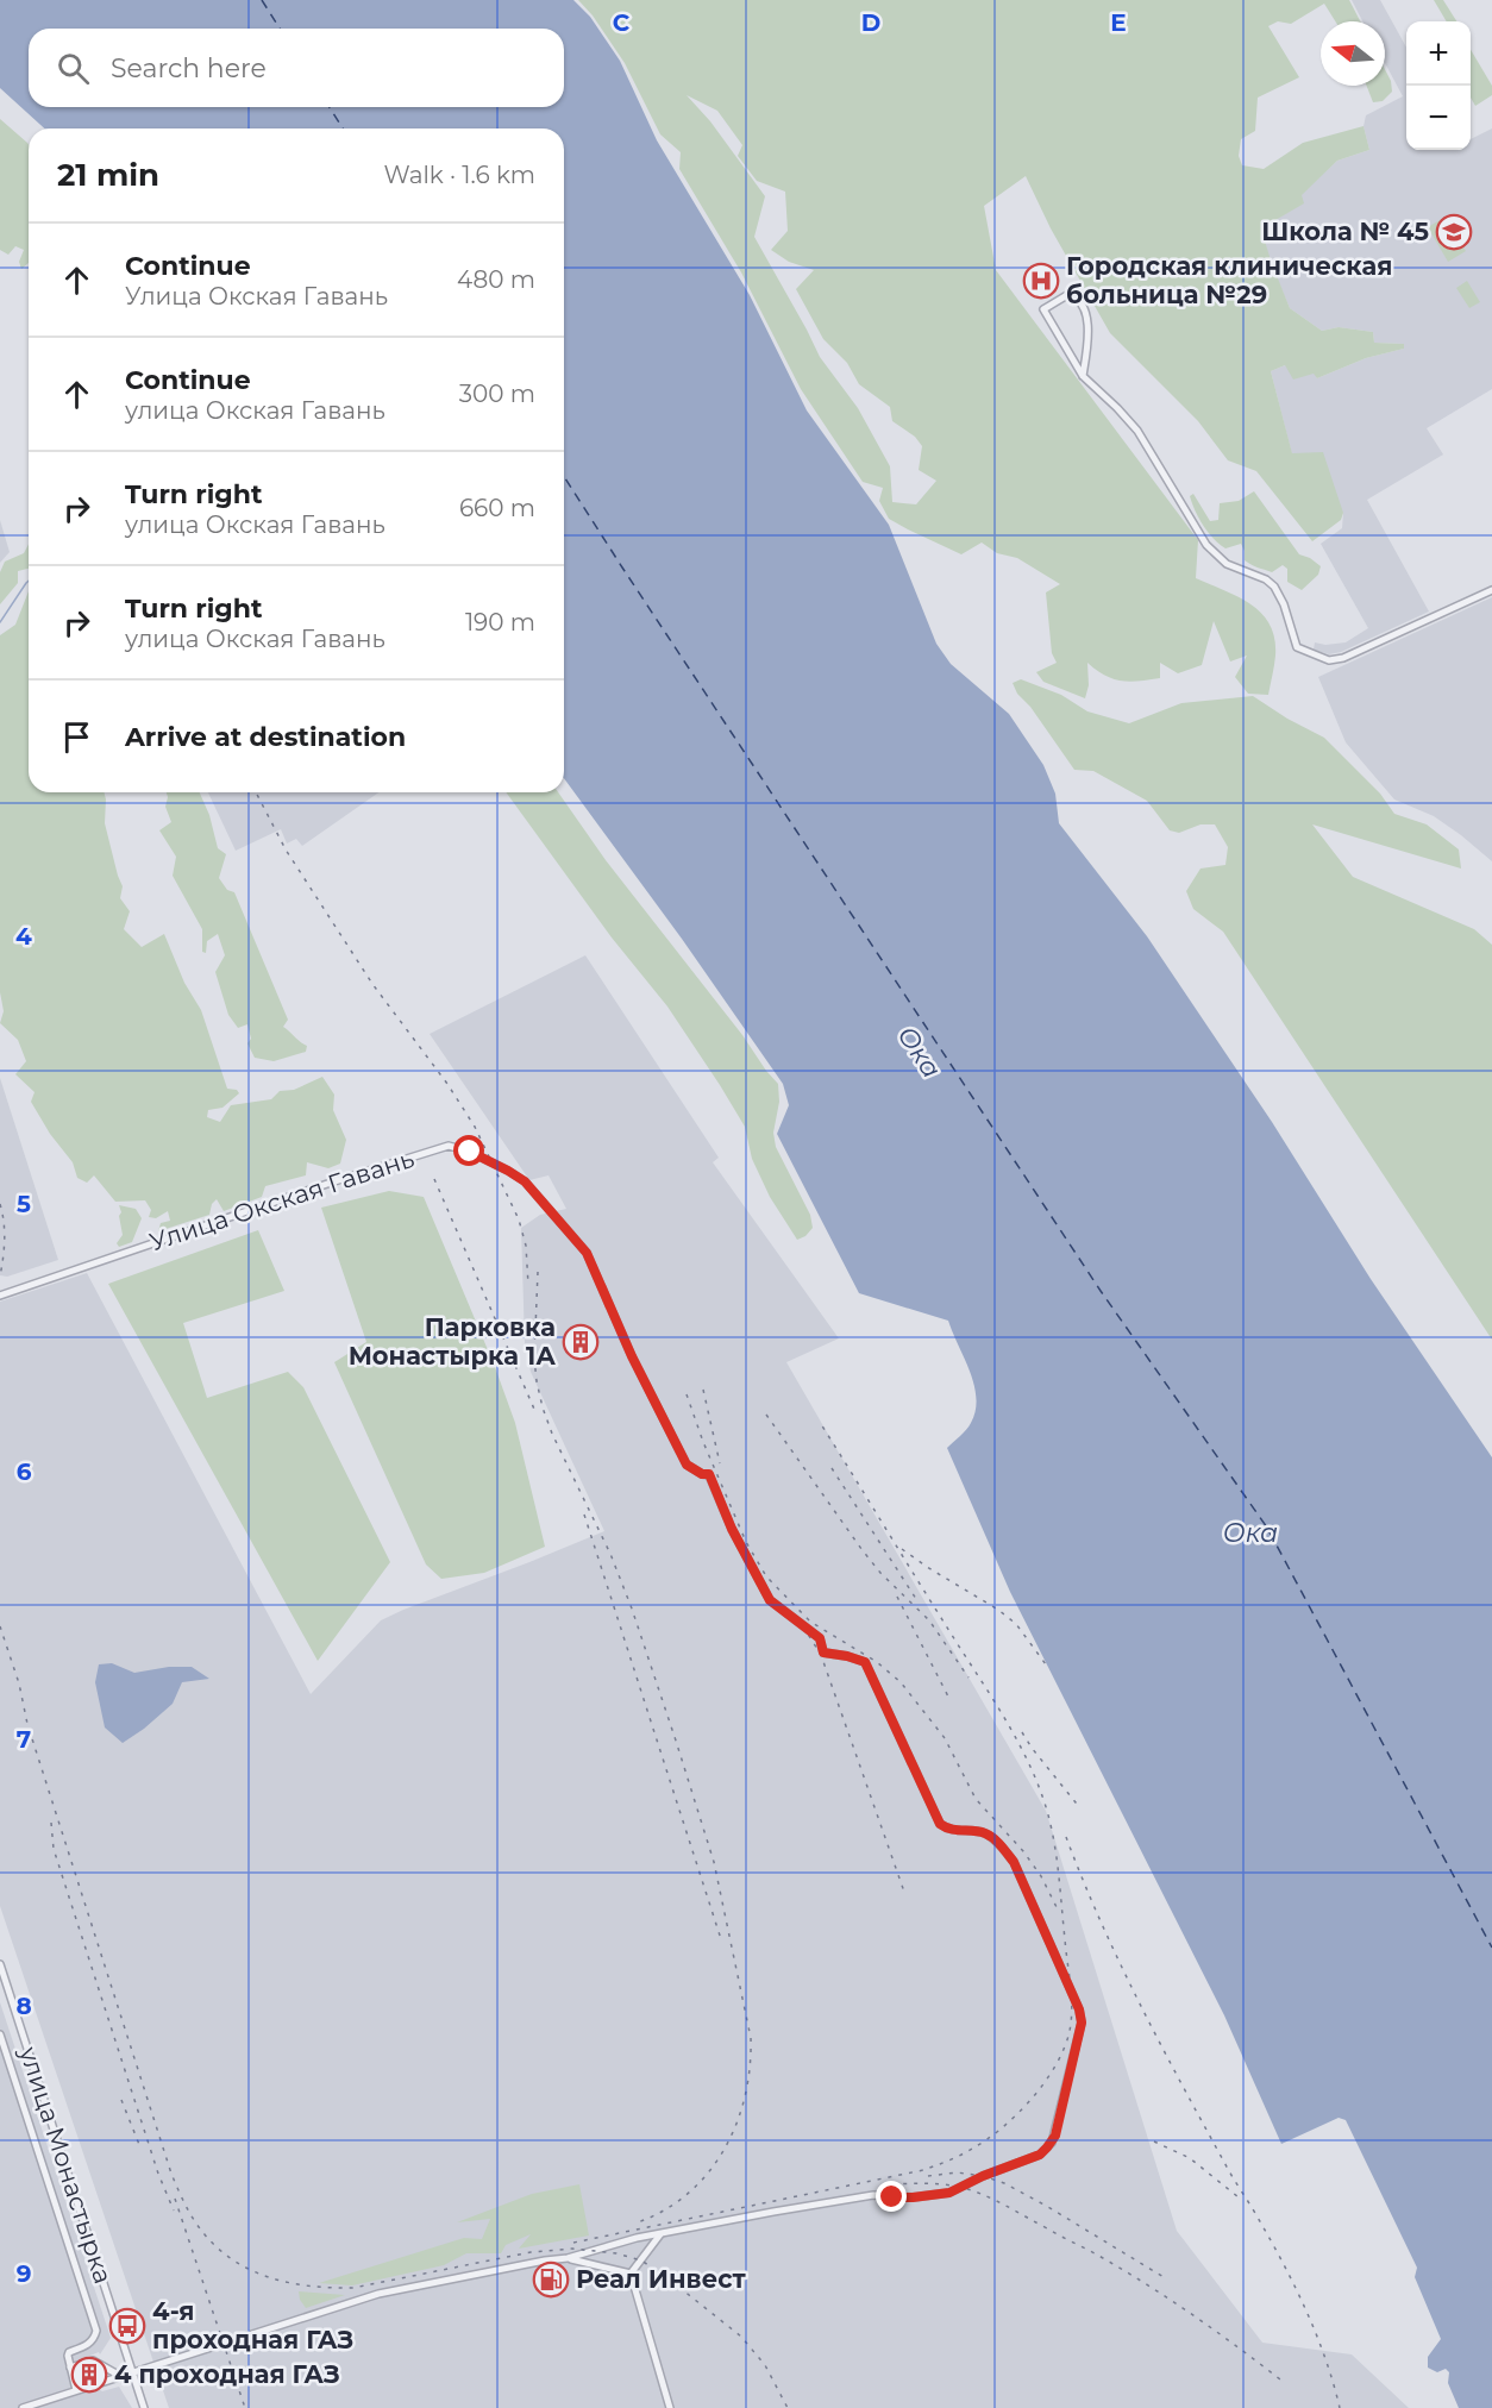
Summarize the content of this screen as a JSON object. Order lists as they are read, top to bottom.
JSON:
{
  "streets": {
    "street": ["Улица Окская Гавань", "улица Монастырка"]
  },
  "water": ["Ока"],
  "places": {
    "school or university": ["Школа № 45"],
    "hospital": ["Городская клиническая больница №29"],
    "building": ["Парковка Монастырка 1А", "4 проходная ГАЗ"],
    "fuel station": ["Реал Инвест"],
    "bus stop": ["4-я проходная ГАЗ"]
  },
  "north": "left",
  "page": {
    "map_buttons": ["+", "−"],
    "search": "Search here",
    "heading": ["21 min", "Walk · 1.6 km"],
    "list": [
      ["Continue", "Улица Окская Гавань", "480 m"],
      ["Continue", "улица Окская Гавань", "300 m"],
      ["Turn right", "улица Окская Гавань", "660 m"],
      ["Turn right", "улица Окская Гавань", "190 m"],
      "Arrive at destination"
    ]
  },
  "grid": {
    "columns": ["C", "D", "E"],
    "rows": [
      "4",
      "5",
      "6",
      "7",
      "8",
      "9"
    ]
  }
}
